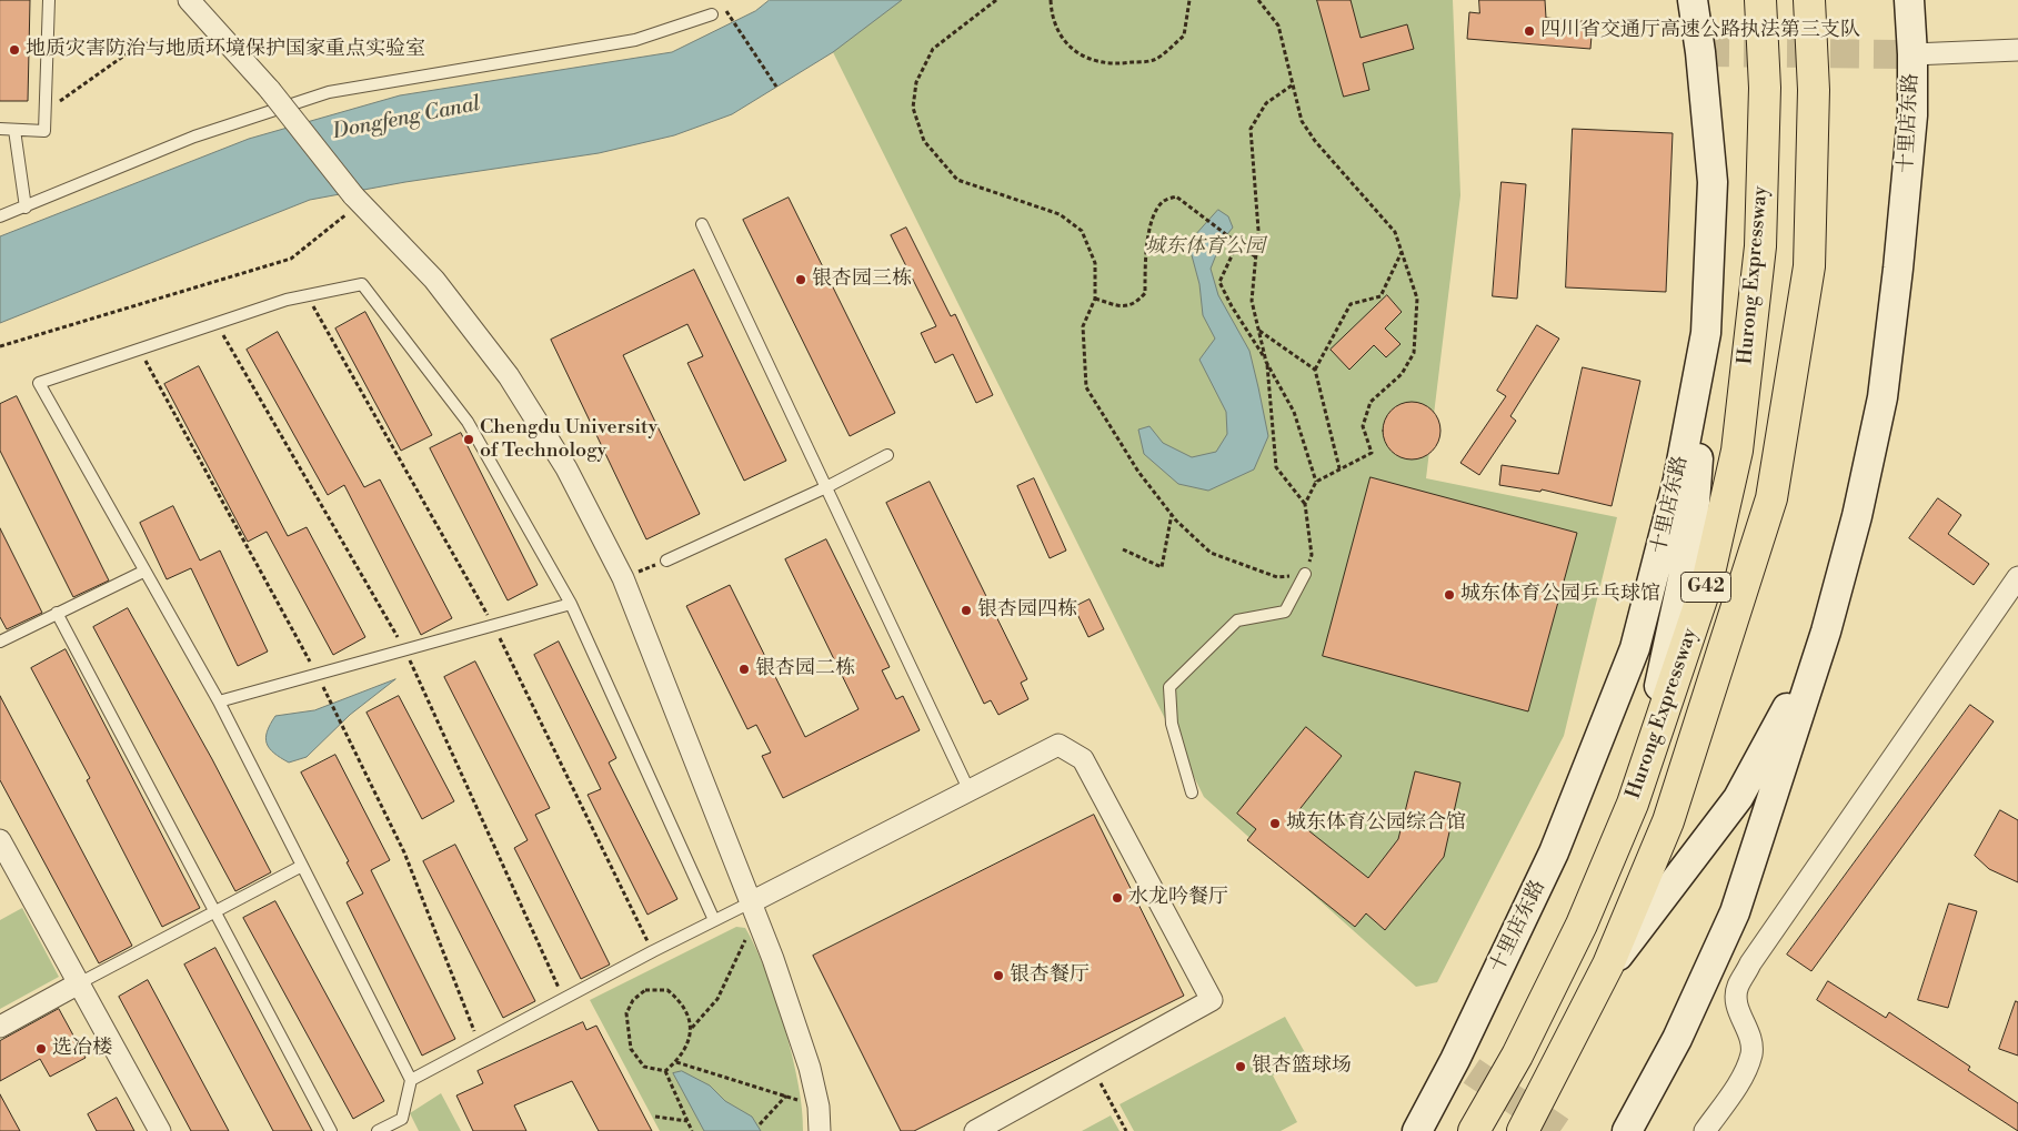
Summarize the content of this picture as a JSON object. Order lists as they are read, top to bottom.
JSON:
{
  "streets": {
    "highway": ["Hurong Expressway", "G42"],
    "street": ["十里店东路"]
  },
  "water": ["Dongfeng Canal"],
  "parks": ["城东体育公园"],
  "places": [
    "四川省交通厅高速公路执法第三支队",
    "地质灾害防治与地质环境保护国家重点实验室",
    "银杏园三栋",
    "Chengdu University of Technology",
    "城东体育公园乒乓球馆",
    "银杏园四栋",
    "银杏园二栋",
    "城东体育公园综合馆",
    "水龙吟餐厅",
    "银杏餐厅",
    "选冶楼",
    "银杏篮球场"
  ]
}
